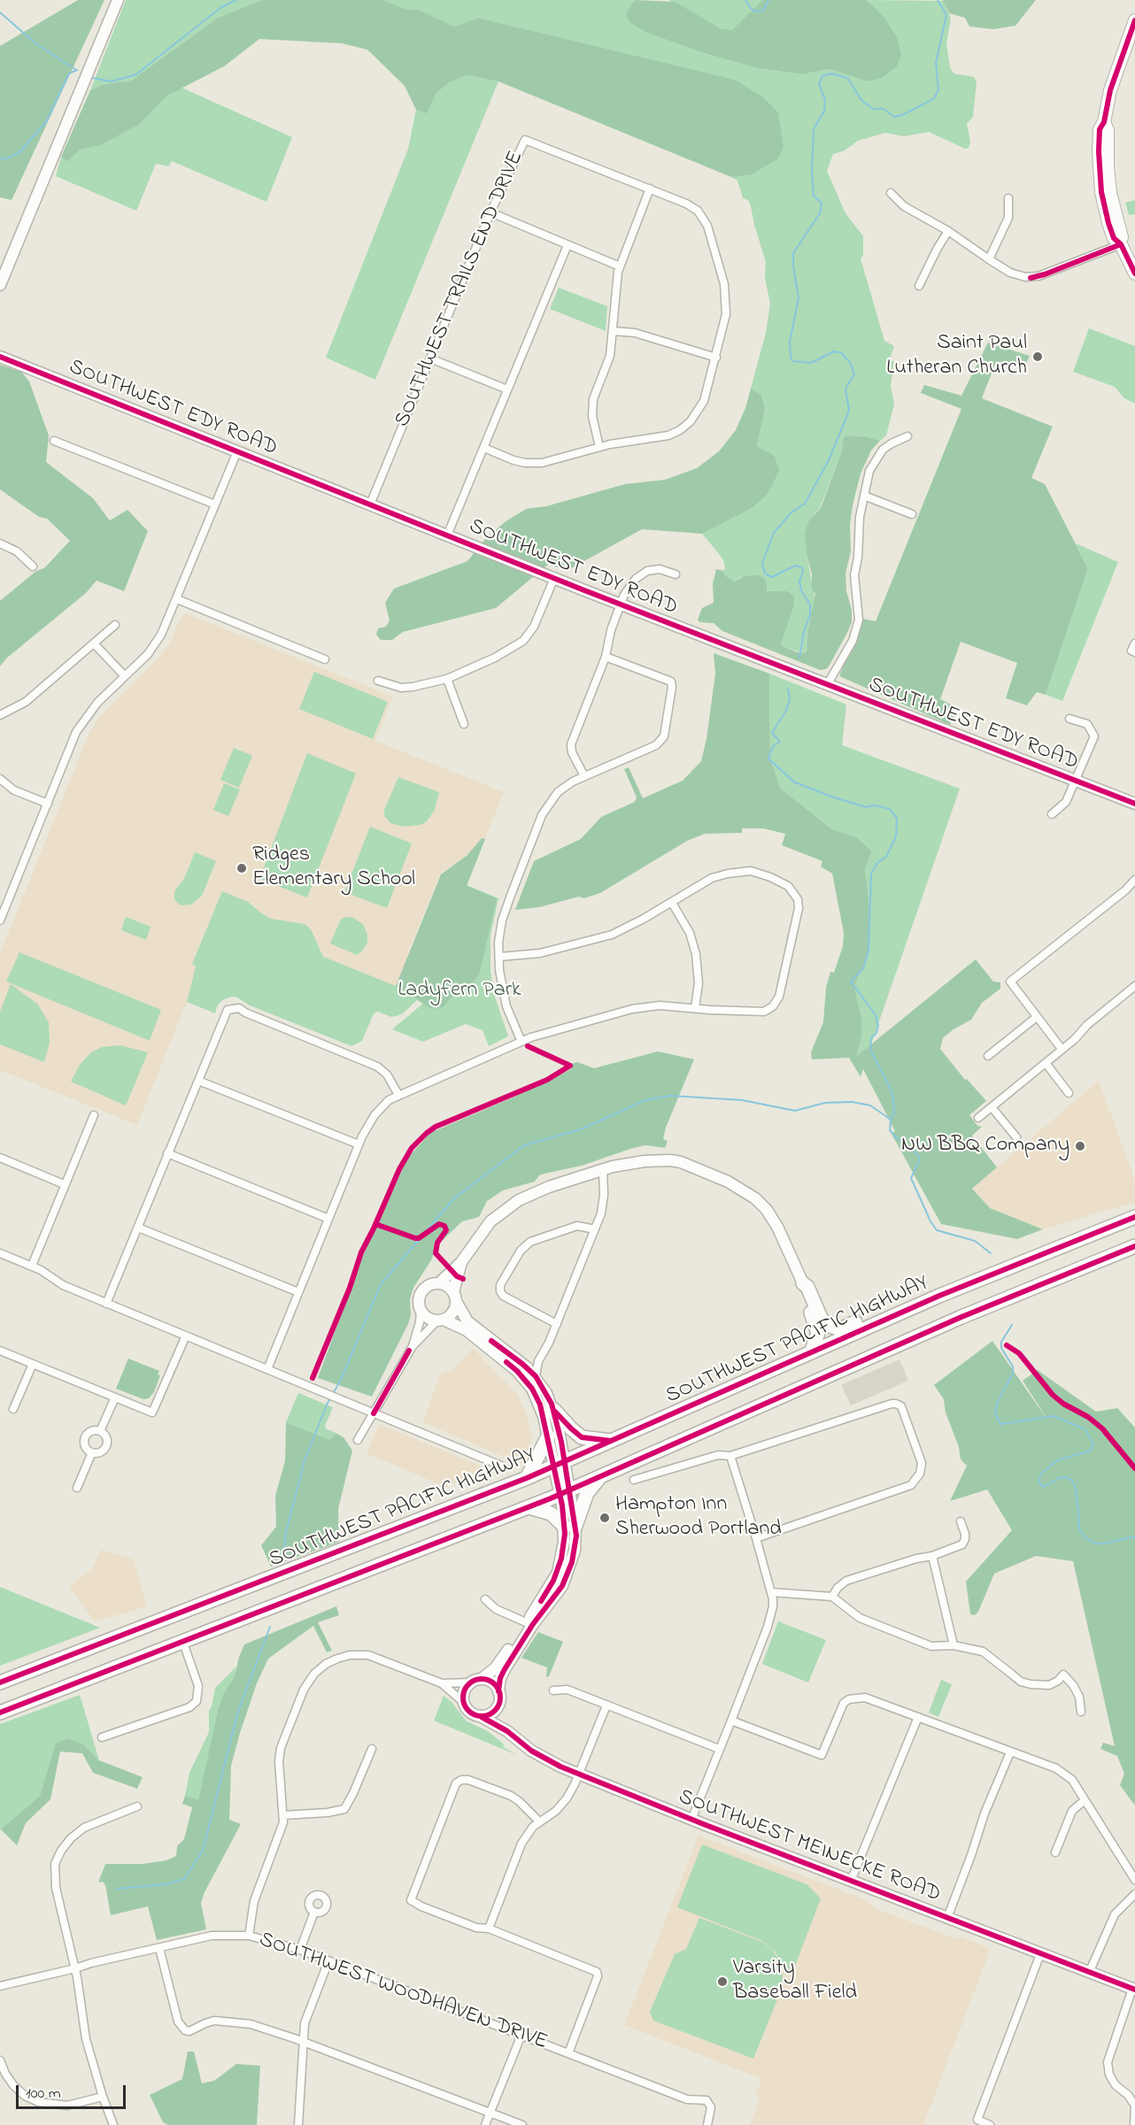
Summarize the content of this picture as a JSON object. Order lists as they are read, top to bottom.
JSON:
{
  "streets": {
    "highway": ["SOUTHWEST PACIFIC HIGHWAY"],
    "main road": ["SOUTHWEST EDY ROAD", "SOUTHWEST MEINECKE ROAD"],
    "street": ["SOUTHWEST TRAILS END DRIVE", "SOUTHWEST WOODHAVEN DRIVE"]
  },
  "crossings": [
    ["SOUTHWEST TRAILS END DRIVE", "SOUTHWEST EDY ROAD"]
  ],
  "parks": ["Ladyfern Park"],
  "places": [
    "Saint Paul Lutheran Church",
    "Ridges Elementary School",
    "NW BBQ Company",
    "Hampton Inn Sherwood Portland",
    "Varsity Baseball Field"
  ],
  "scale_bar": "100 m"
}
